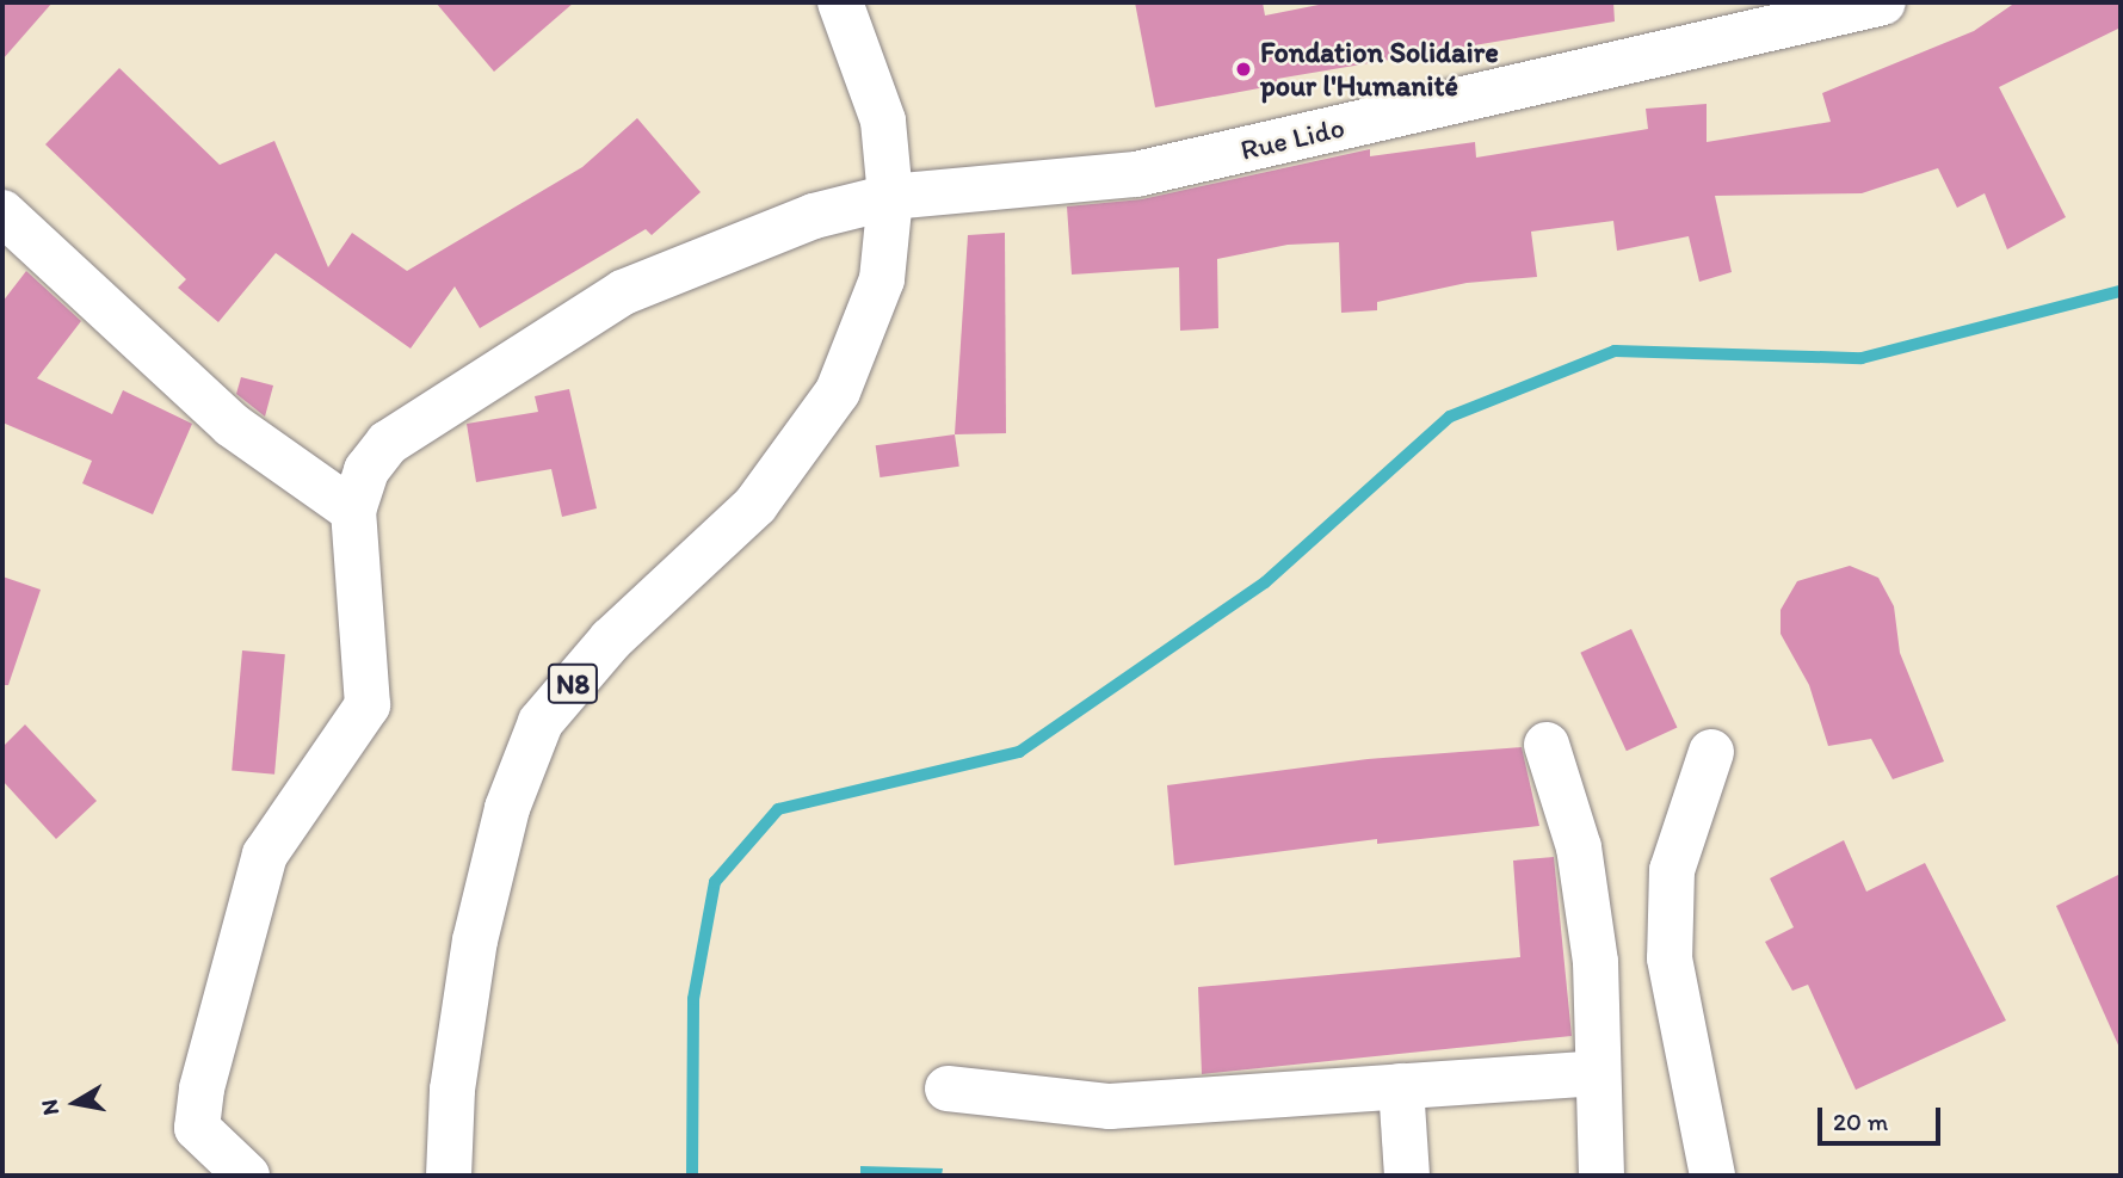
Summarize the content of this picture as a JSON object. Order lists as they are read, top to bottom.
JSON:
{
  "streets": {
    "main road": ["Rue Lido", "N8"]
  },
  "crossings": [
    ["Rue Lido", "N8"]
  ],
  "places": ["Fondation Solidaire pour l'Humanité"],
  "scale_bar": "20 m",
  "north": "left"
}
